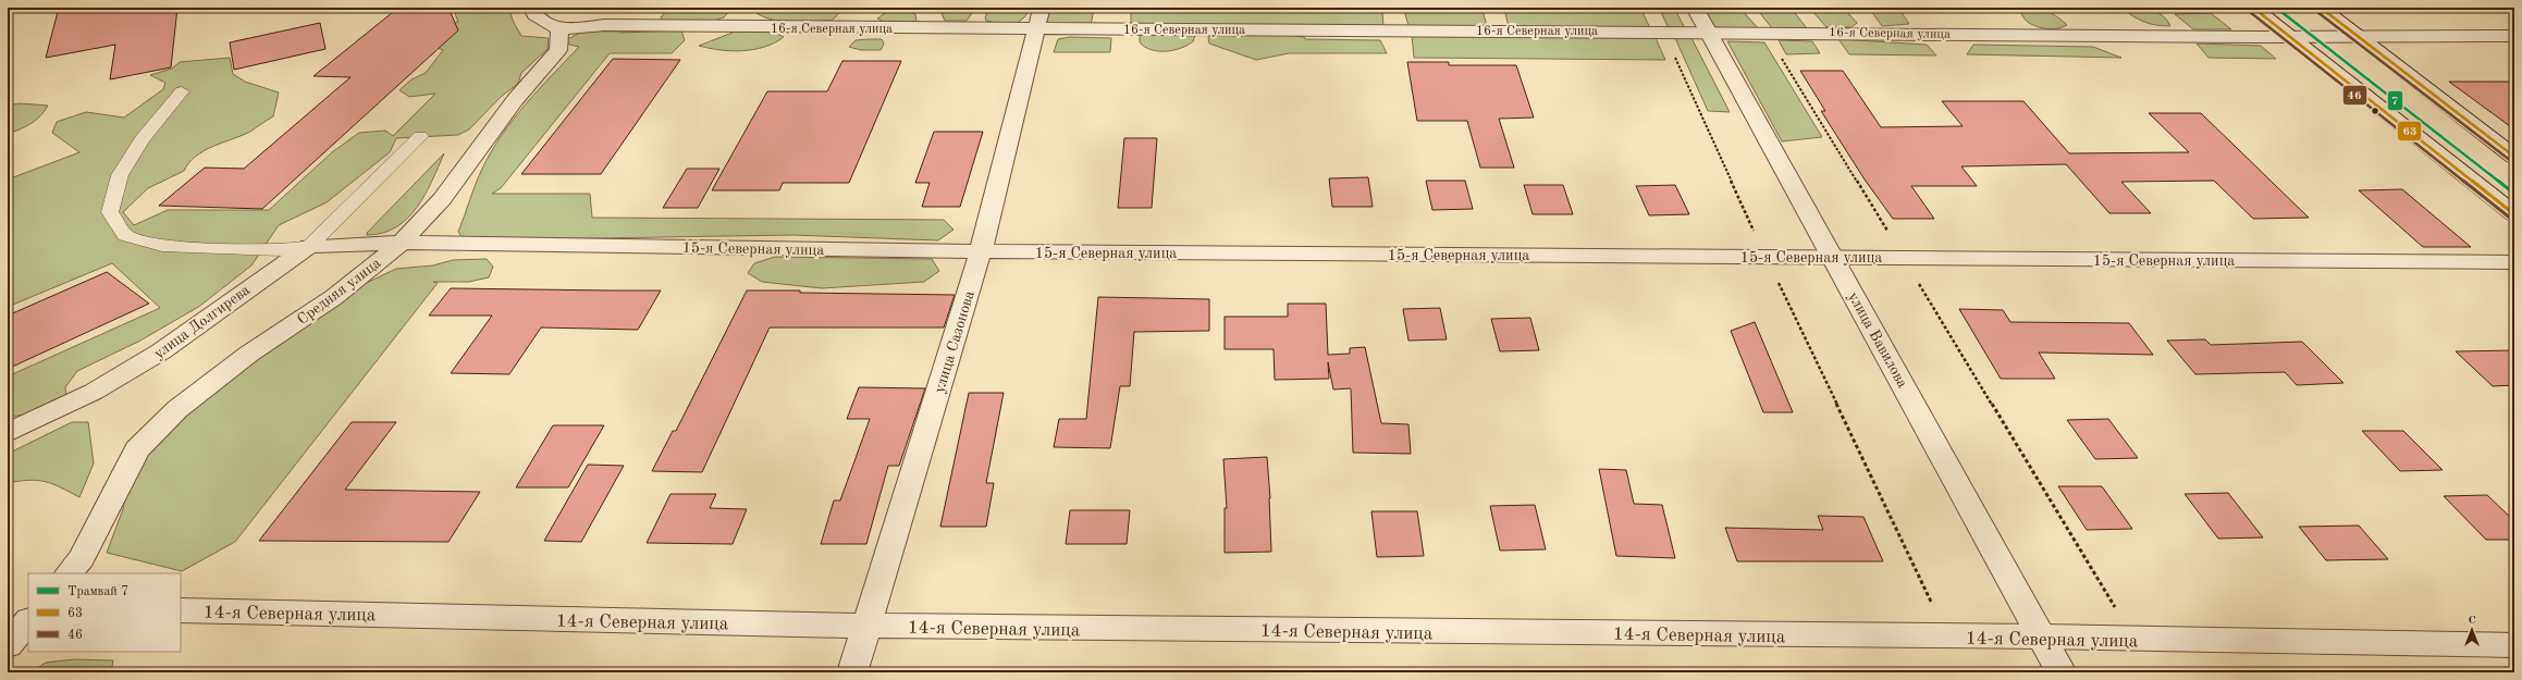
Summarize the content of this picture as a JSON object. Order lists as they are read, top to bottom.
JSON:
{
  "streets": {
    "street": [
      "16-я Северная улица",
      "15-я Северная улица",
      "Средняя улица",
      "улица Долгирева",
      "улица Вавилова",
      "улица Сазонова",
      "14-я Северная улица"
    ]
  },
  "crossings": [
    ["16-я Северная улица", "Средняя улица"],
    ["16-я Северная улица", "улица Вавилова"],
    ["16-я Северная улица", "улица Сазонова"],
    ["15-я Северная улица", "Средняя улица"],
    ["15-я Северная улица", "улица Вавилова"],
    ["15-я Северная улица", "улица Сазонова"],
    ["улица Вавилова", "14-я Северная улица"],
    ["улица Сазонова", "14-я Северная улица"]
  ],
  "lines": ["tram line 7", "transit line 63", "transit line 46"],
  "legend": ["Трамвай 7", "63", "46"],
  "north": "top"
}
